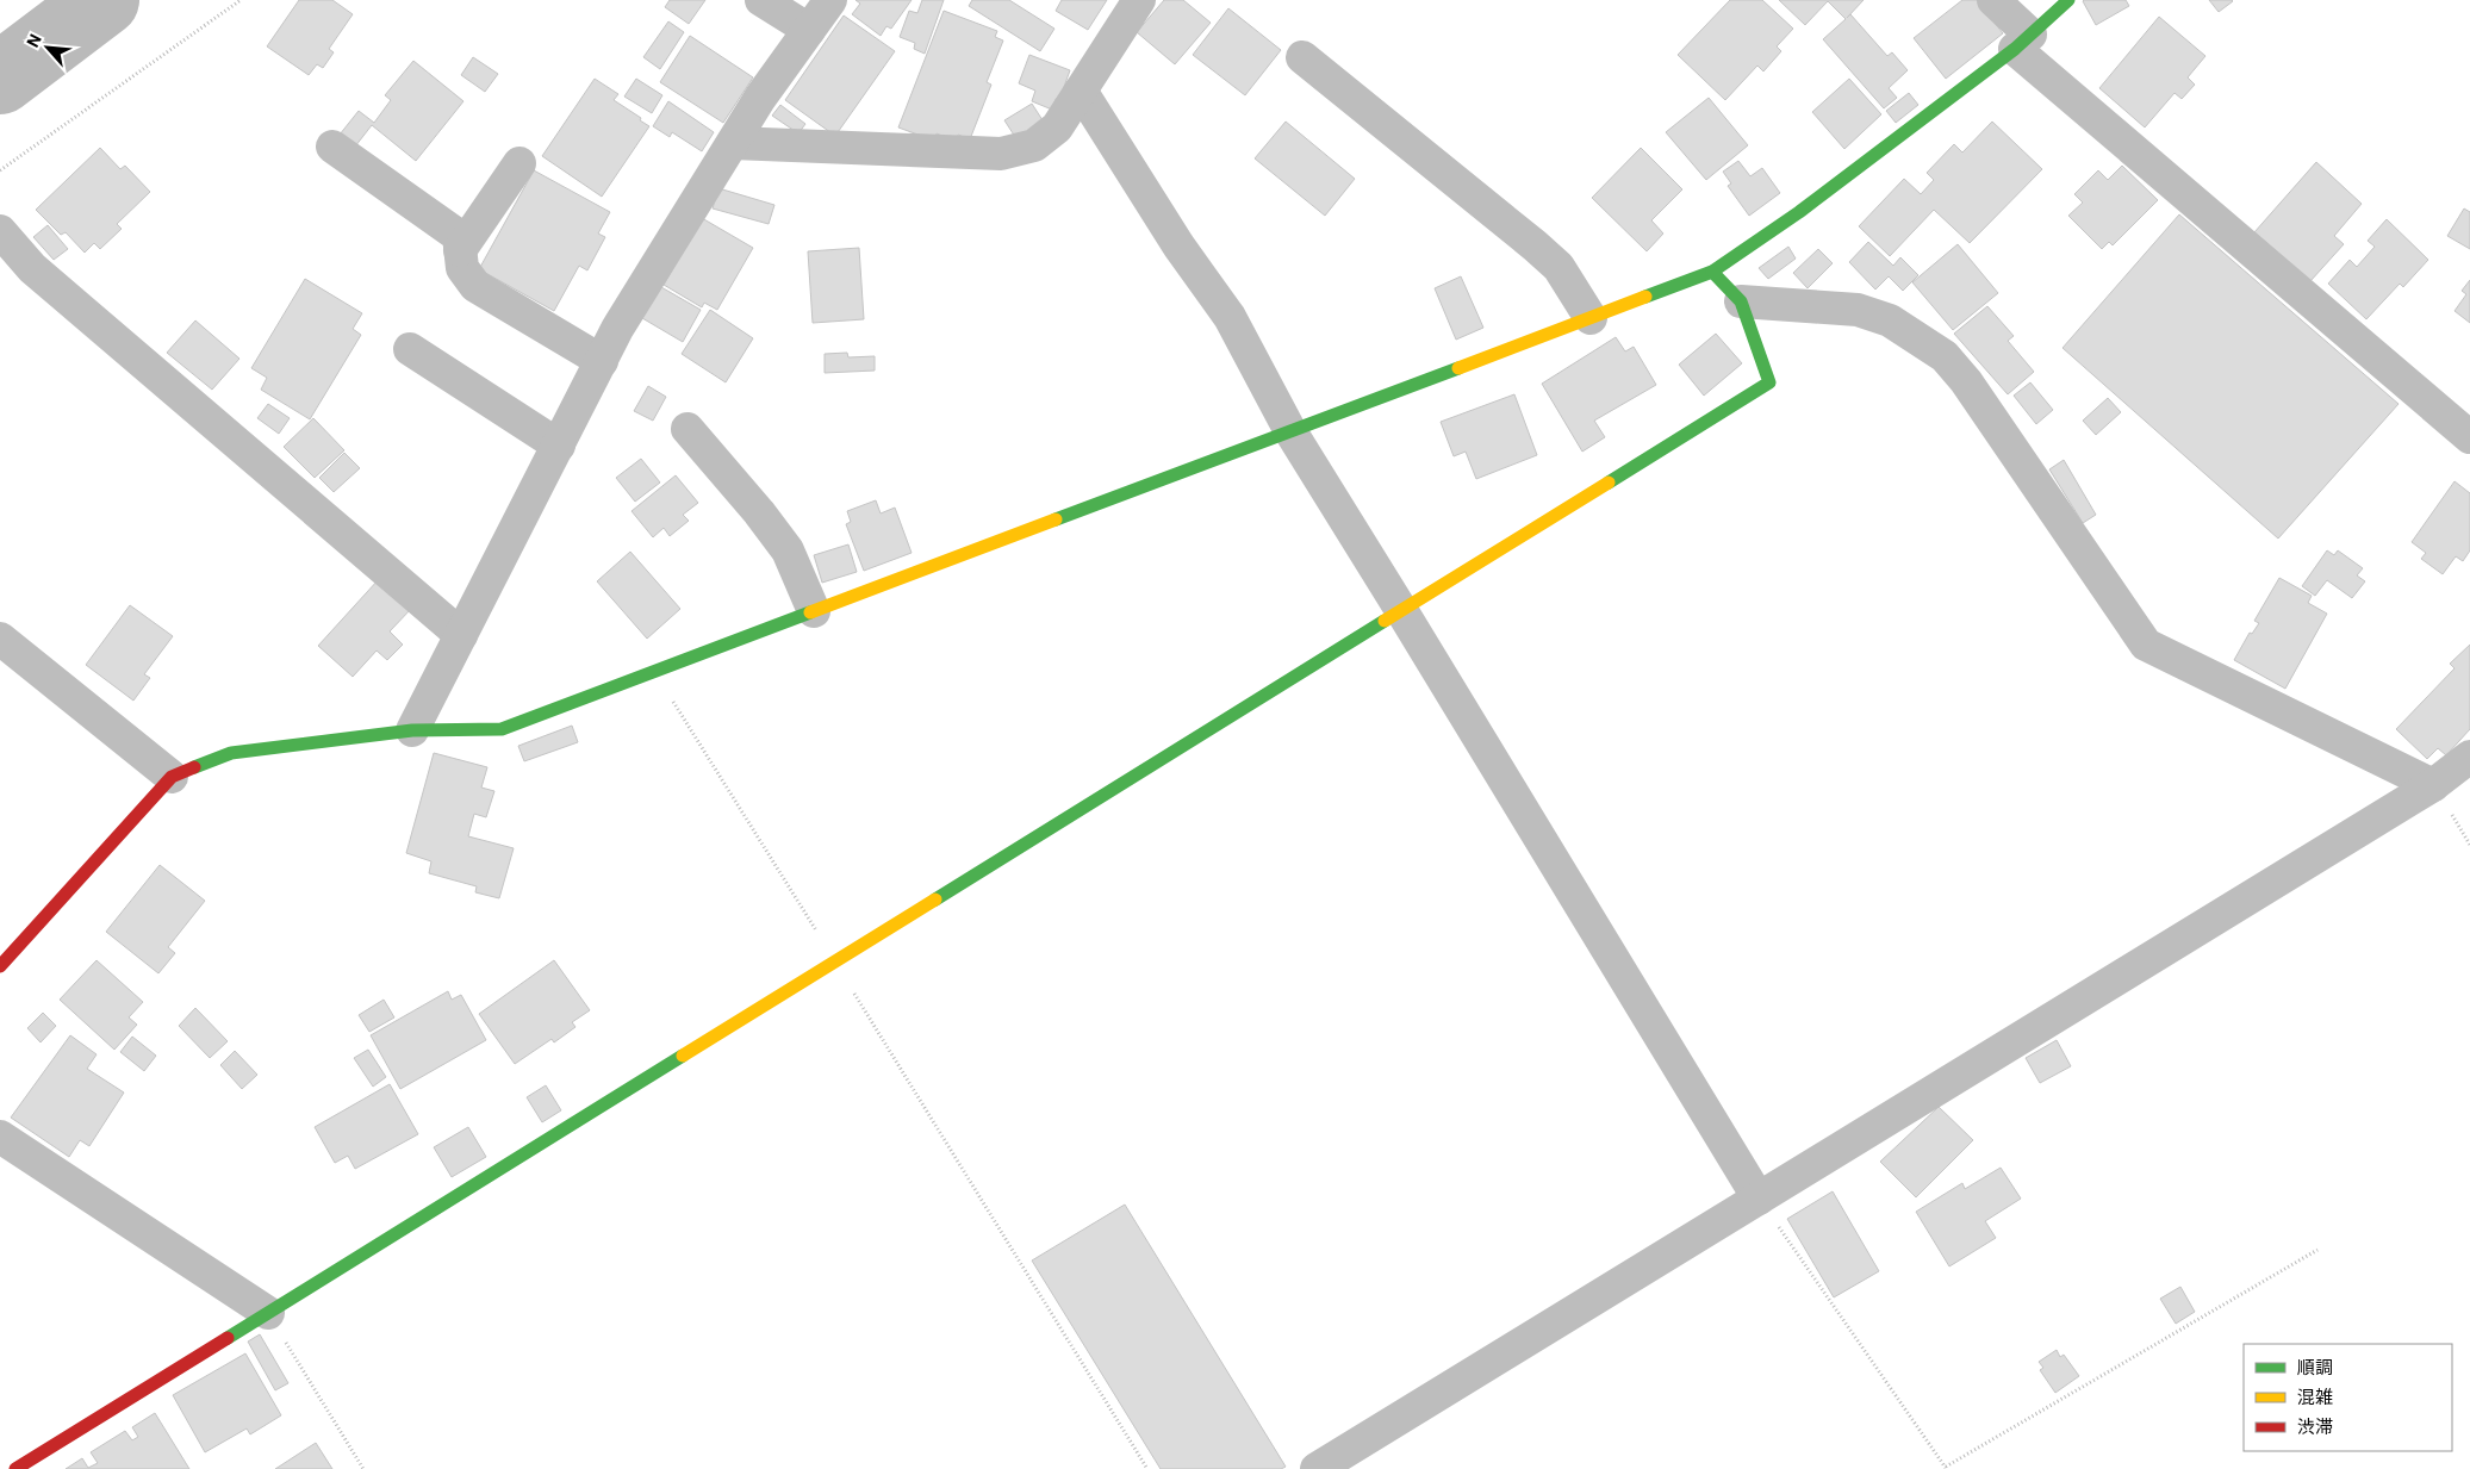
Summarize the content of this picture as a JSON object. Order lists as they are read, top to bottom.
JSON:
{
  "legend": ["順調", "混雑", "渋滞"],
  "north": "top left"
}
